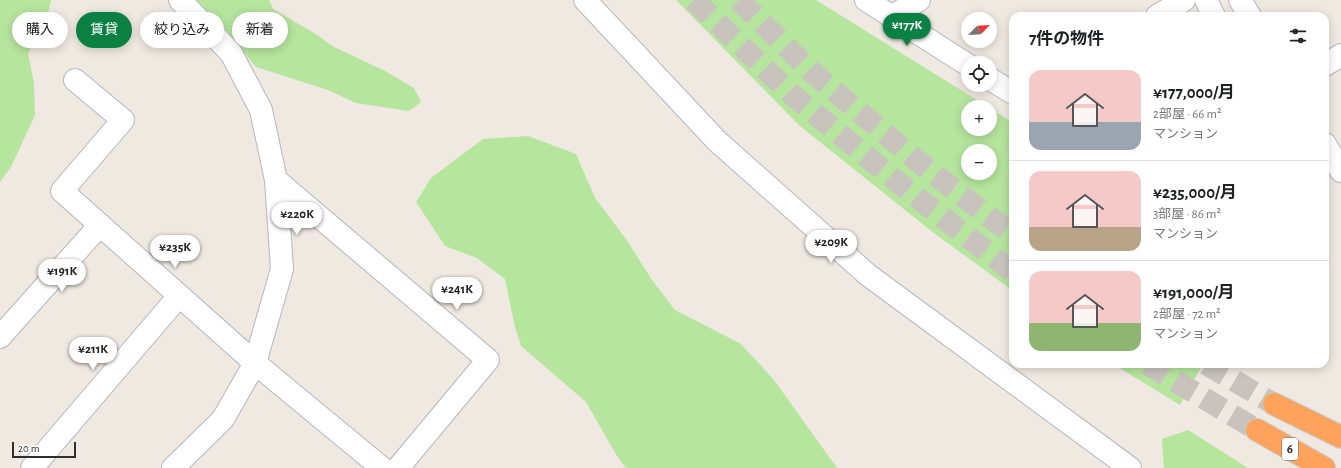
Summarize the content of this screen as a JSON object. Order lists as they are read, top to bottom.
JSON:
{
  "streets": {
    "highway": ["6"]
  },
  "scale_bar": "20 m",
  "north": "top right",
  "page": {
    "map_buttons": ["+", "−"],
    "chip": [
      "購入",
      "賃貸",
      "絞り込み",
      "新着"
    ],
    "heading": "7件の物件",
    "price": [
      "¥177K",
      "¥220K",
      "¥209K",
      "¥235K",
      "¥191K",
      "¥241K",
      "¥211K"
    ],
    "list": [
      {
        "name": "¥177,000/月",
        "note": "2部屋 · 66 m² · マンション"
      },
      {
        "name": "¥235,000/月",
        "note": "3部屋 · 86 m² · マンション"
      },
      {
        "name": "¥191,000/月",
        "note": "2部屋 · 72 m² · マンション"
      }
    ],
    "scale": "20 m"
  }
}
